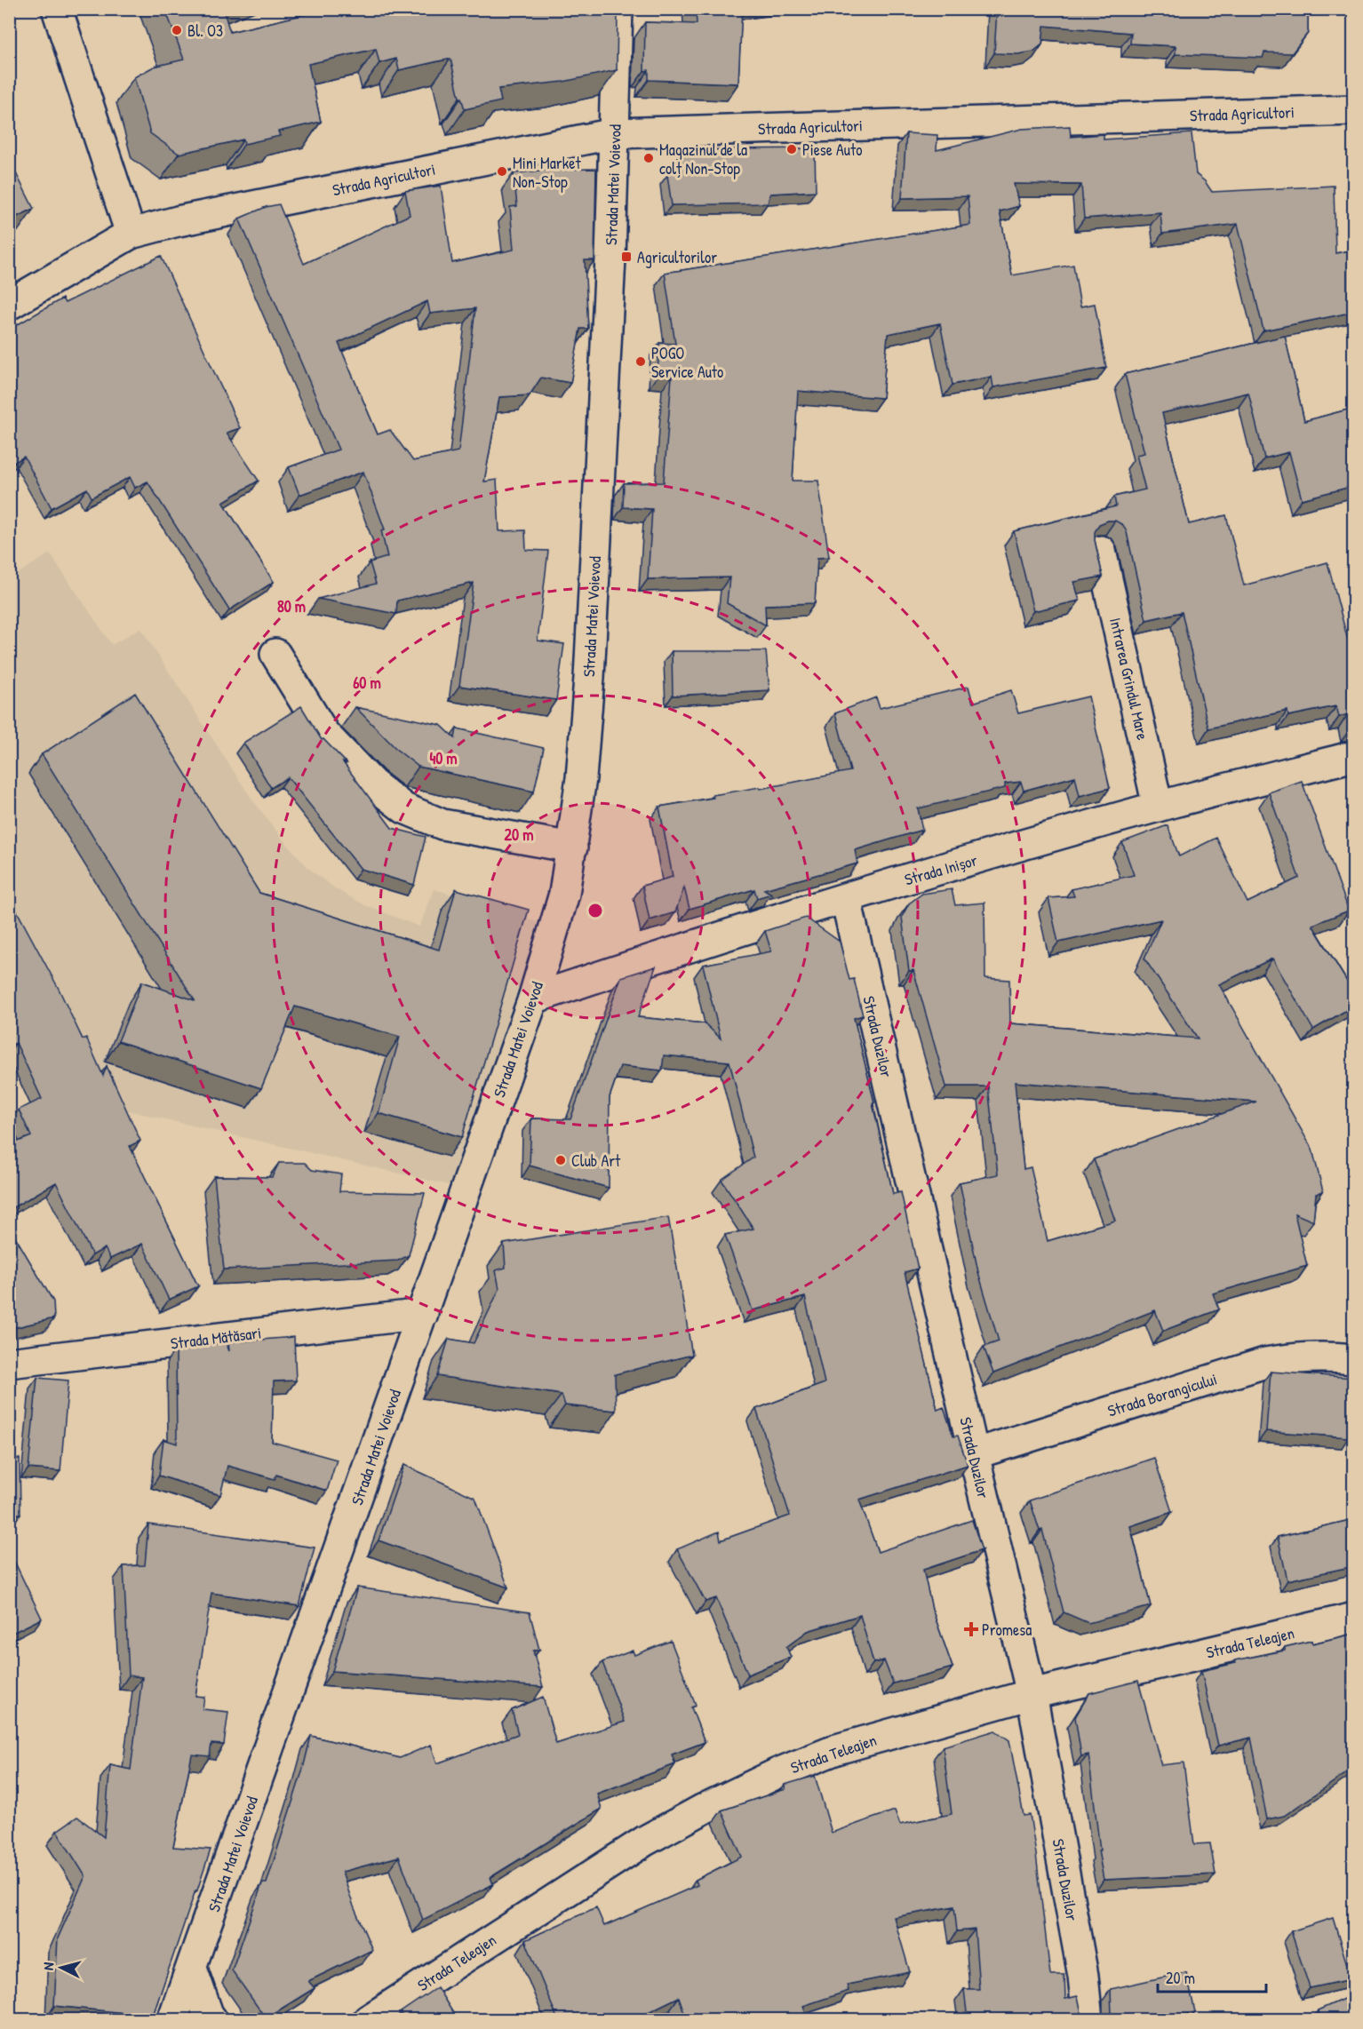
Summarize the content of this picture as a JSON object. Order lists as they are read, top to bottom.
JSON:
{
  "streets": {
    "street": [
      "Strada Agricultori",
      "Strada Matei Voievod",
      "Intrarea Grindul Mare",
      "Strada Inișor",
      "Strada Duzilor",
      "Strada Mătăsari",
      "Strada Borangicului",
      "Strada Teleajen"
    ]
  },
  "crossings": [
    ["Strada Agricultori", "Strada Matei Voievod"],
    ["Strada Matei Voievod", "Strada Inișor"],
    ["Strada Matei Voievod", "Strada Mătăsari"],
    ["Intrarea Grindul Mare", "Strada Inișor"],
    ["Strada Inișor", "Strada Duzilor"],
    ["Strada Duzilor", "Strada Borangicului"],
    ["Strada Duzilor", "Strada Teleajen"]
  ],
  "places": {
    "other": [
      "Bl. O3",
      "Piese Auto",
      "Magazinul de la colț Non-Stop",
      "Mini Market Non-Stop",
      "POGO Service Auto",
      "Club Art"
    ],
    "transit": ["Agricultorilor"],
    "health": ["Promesa"]
  },
  "scale_bar": "20 m",
  "north": "left",
  "rings": [
    "80 m",
    "60 m",
    "40 m",
    "20 m"
  ]
}
